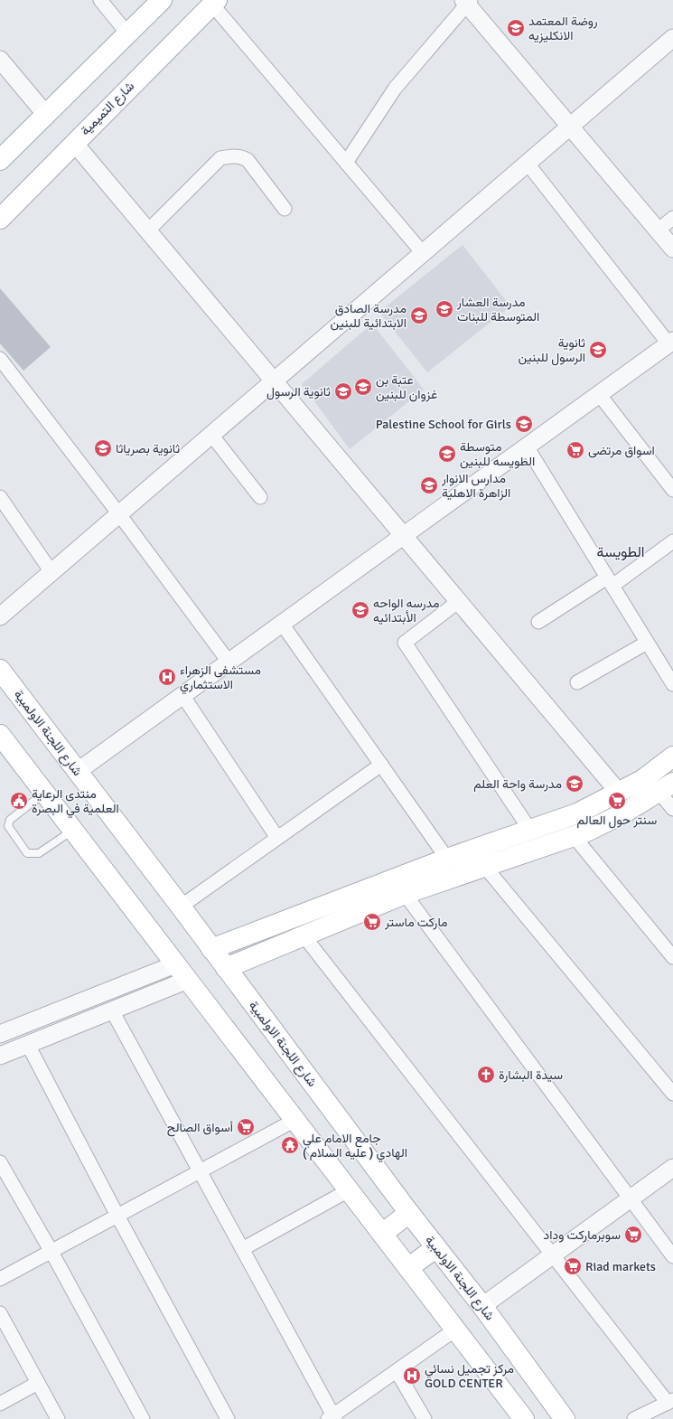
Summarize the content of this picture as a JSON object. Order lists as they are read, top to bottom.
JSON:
{
  "streets": {
    "main road": ["شارع التميمية", "شارع اللجنة الاولمبية"]
  },
  "districts": ["الطويسة"],
  "places": {
    "school or university": [
      "روضة المعتمد الانكليزيه",
      "مدرسة العشار المتوسطة للبنات",
      "مدرسة الصادق الابتدائية للبنين",
      "ثانوية الرسول للبنين",
      "عتبة بن غزوان للبنين",
      "ثانوية الرسول",
      "Palestine School for Girls",
      "ثانوية بصرياثا",
      "متوسطة الطويسه للبنين",
      "مدارس الانوار الزاهرة الاهلية",
      "مدرسه الواحه الأبتدائيه",
      "مدرسة واحة العلم"
    ],
    "supermarket": [
      "اسواق مرتضى",
      "سنتر حول العالم",
      "ماركت ماستر",
      "أسواق الصالح",
      "سوبرماركت وداد",
      "Riad markets"
    ],
    "hospital": ["مستشفى الزهراء الاستثماري", "مركز تجميل نسائي GOLD CENTER"],
    "public building": ["منتدى الرعاية العلمية في البصرة"],
    "church": ["سيدة البشارة"],
    "temple": ["جامع الامام علي الهادي ( عليه السلام )"]
  }
}
